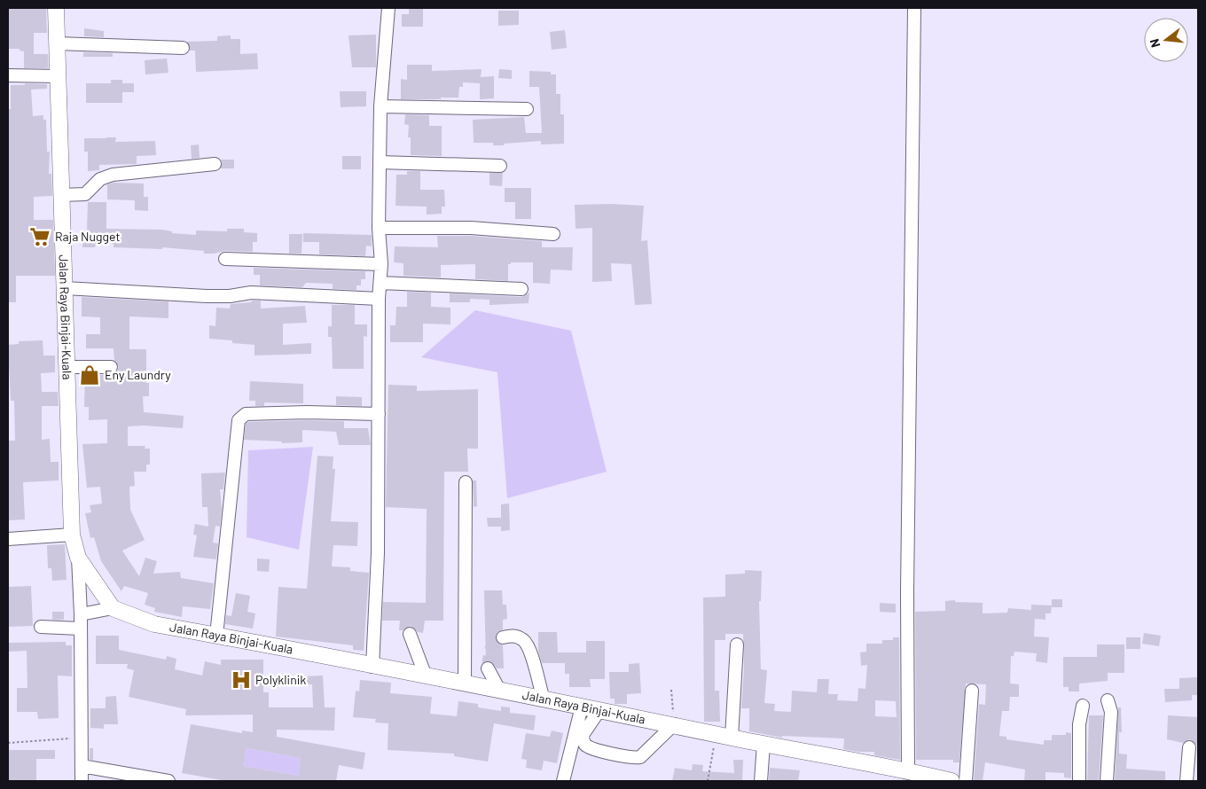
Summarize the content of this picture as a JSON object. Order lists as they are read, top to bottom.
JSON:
{
  "streets": {
    "main road": ["Jalan Raya Binjai-Kuala"]
  },
  "places": {
    "supermarket": ["Raja Nugget"],
    "shop": ["Eny Laundry"],
    "hospital": ["Polyklinik"]
  },
  "north": "left"
}
